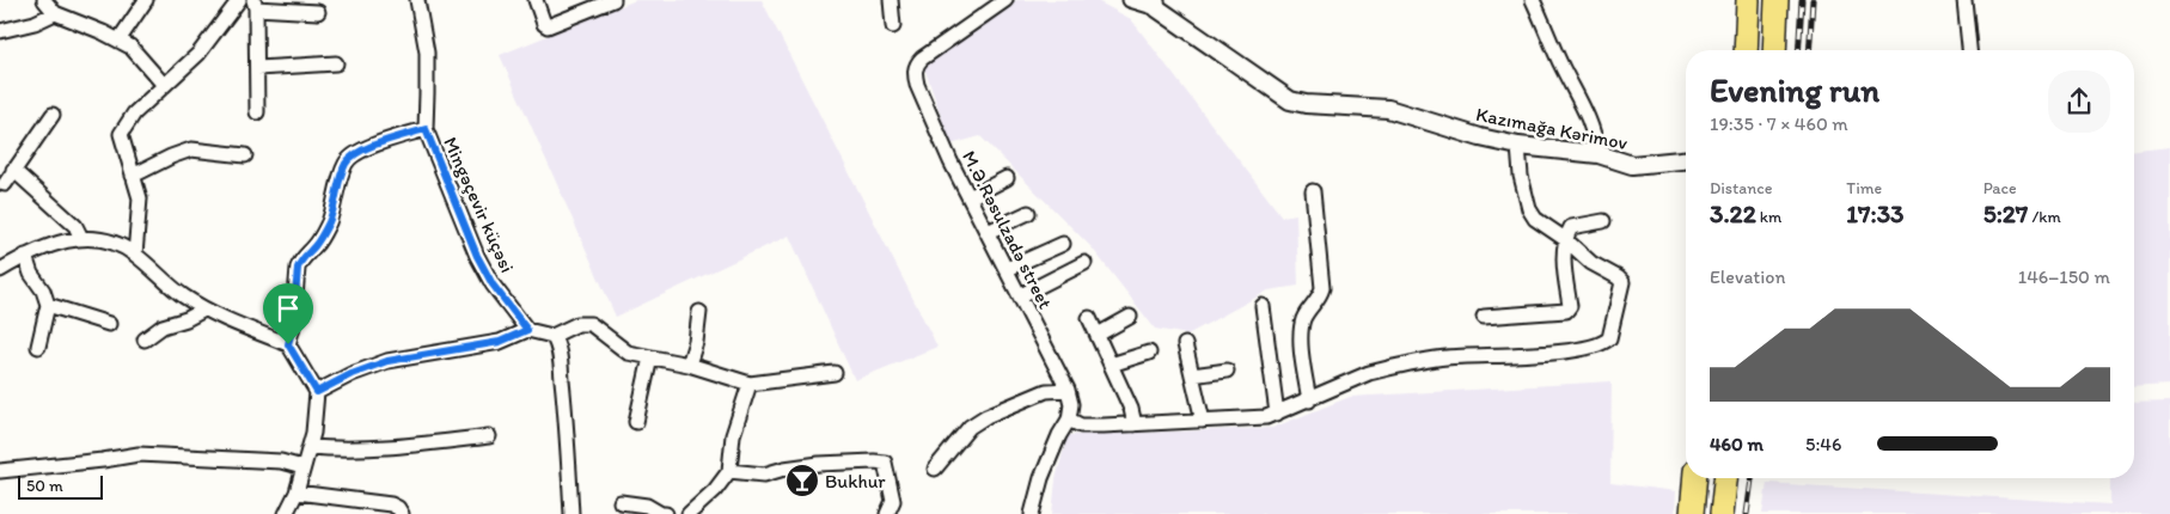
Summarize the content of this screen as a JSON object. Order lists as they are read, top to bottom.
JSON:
{
  "streets": {
    "street": ["Kazımağa Kərimov", "Mingəçevir küçəsi", "M.Ə.Rəsulzadə street"]
  },
  "places": {
    "bar": ["Bukhur"]
  },
  "scale_bar": "50 m",
  "page": {
    "heading": ["Evening run", "19:35 · 7 × 460 m"],
    "stats": [
      ["Distance", "3.22 km"],
      ["Time", "17:33"],
      ["Pace", "5:27 /km"]
    ],
    "chart": ["Elevation", "146–150 m"],
    "list": [
      {
        "name": "460 m",
        "note": "5:46"
      }
    ],
    "scale": "50 m"
  }
}
